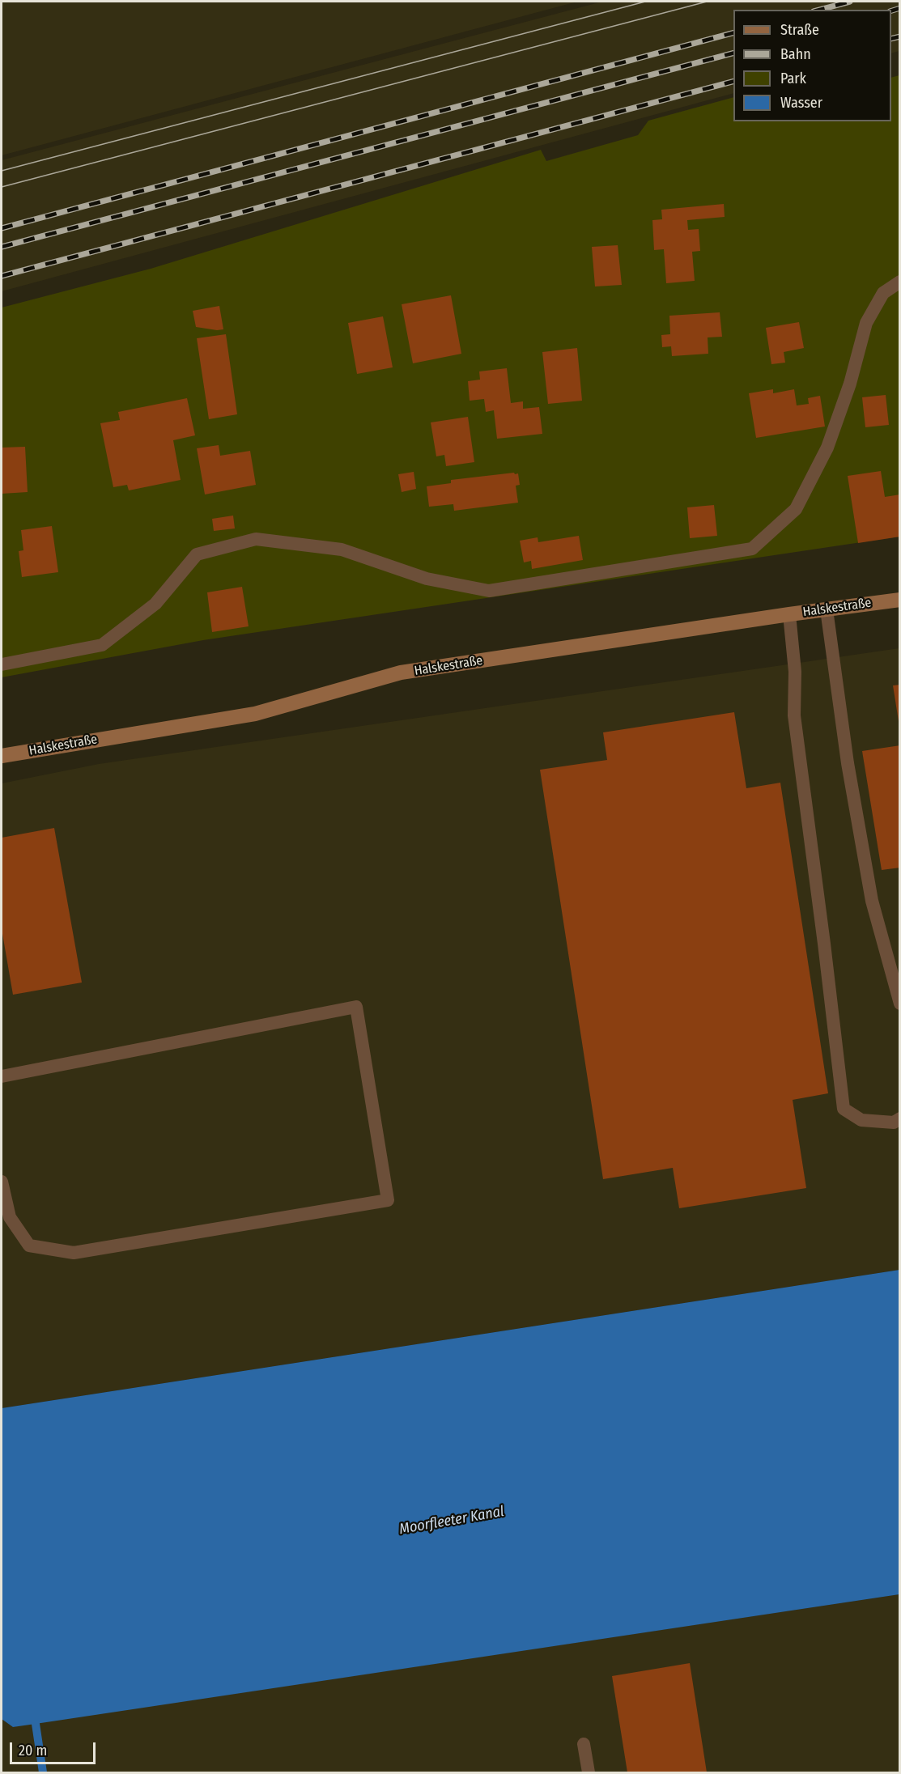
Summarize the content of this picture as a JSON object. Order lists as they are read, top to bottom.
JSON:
{
  "streets": {
    "street": ["Halskestraße"]
  },
  "water": ["Moorfleeter Kanal"],
  "legend": [
    "Straße",
    "Bahn",
    "Park",
    "Wasser"
  ],
  "scale_bar": "20 m"
}
